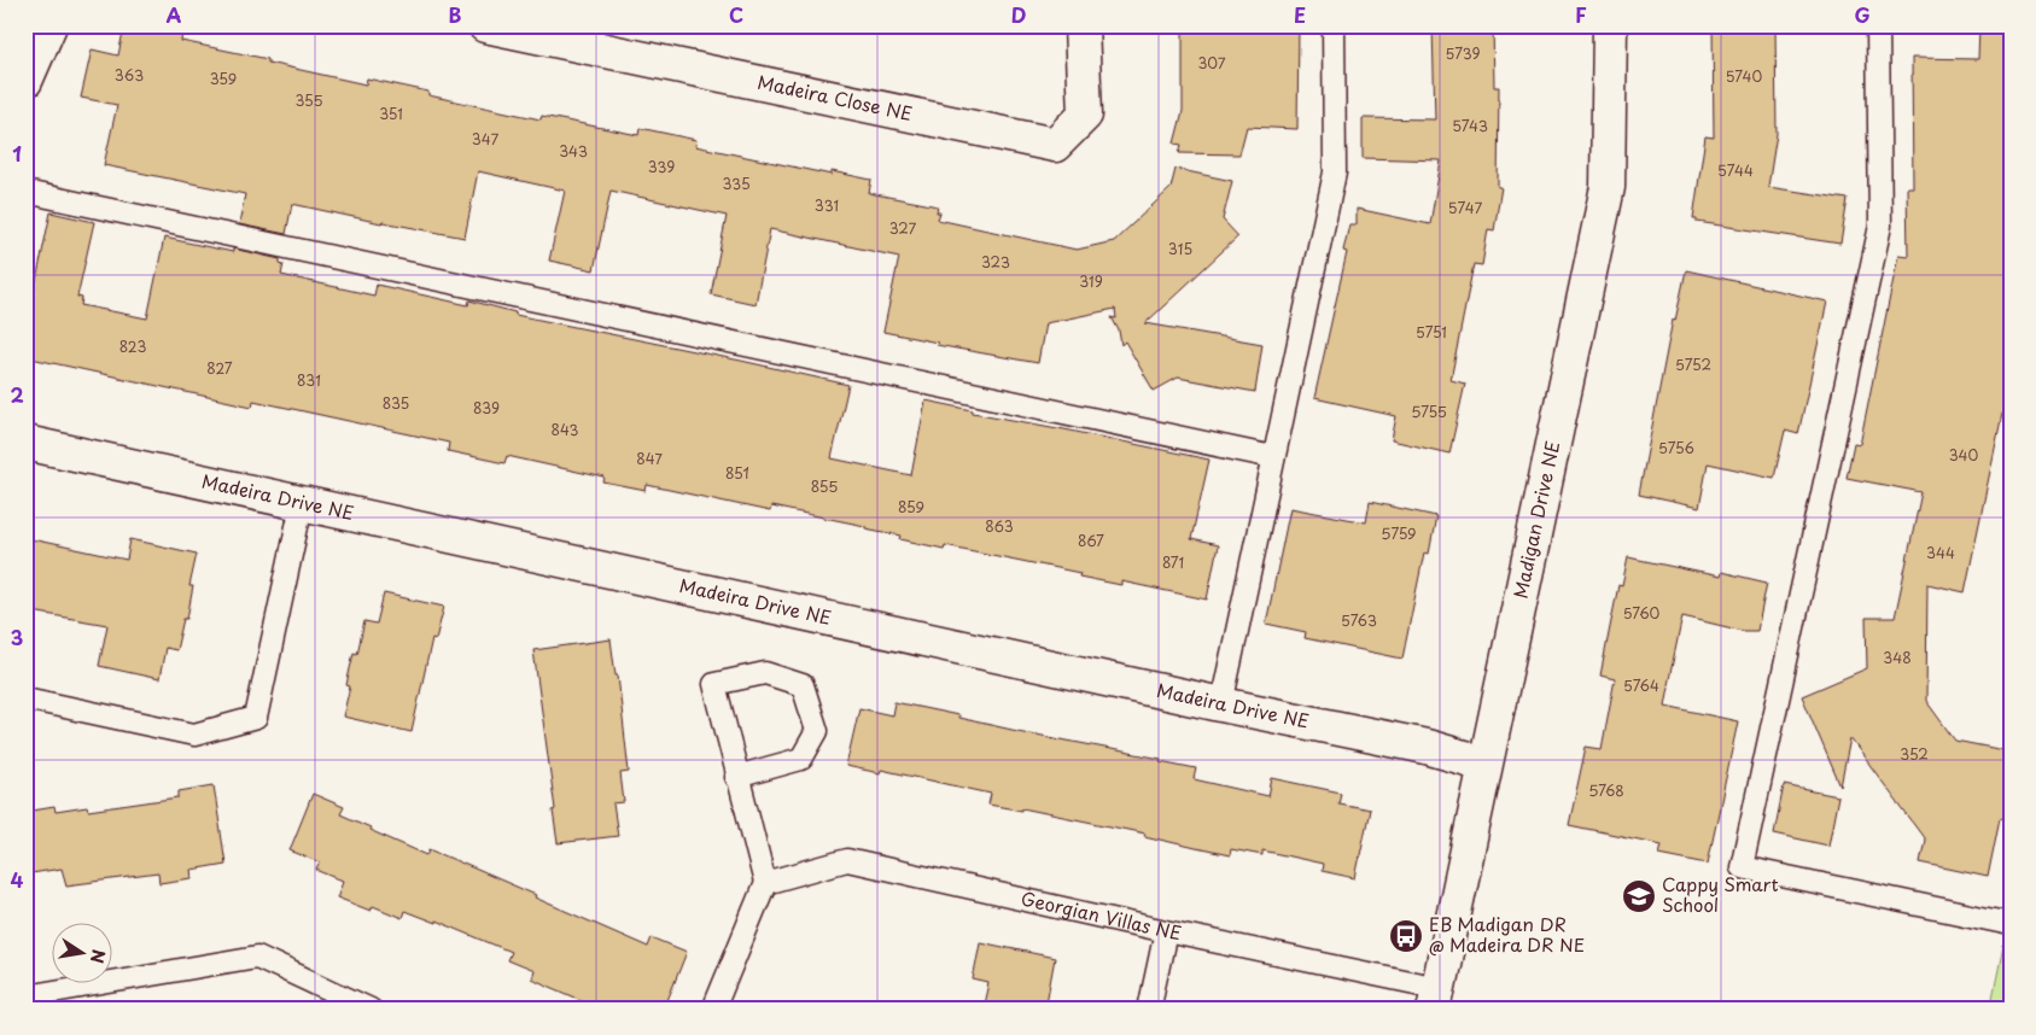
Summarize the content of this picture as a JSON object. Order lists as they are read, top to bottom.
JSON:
{
  "streets": {
    "street": ["Madeira Close NE", "Madeira Drive NE", "Madigan Drive NE"],
    "lane": ["Georgian Villas NE"]
  },
  "crossings": [
    ["Madeira Drive NE", "Madigan Drive NE"],
    ["Madigan Drive NE", "Georgian Villas NE"]
  ],
  "places": {
    "school or university": ["Cappy Smart School"],
    "bus stop": ["EB Madigan DR @ Madeira DR NE"]
  },
  "house_numbers": [
    "5739",
    "307",
    "363",
    "5740",
    "359",
    "355",
    "351",
    "5743",
    "347",
    "343",
    "339",
    "5744",
    "335",
    "331",
    "5747",
    "327",
    "315",
    "323",
    "319",
    "5751",
    "823",
    "5752",
    "827",
    "831",
    "835",
    "839",
    "5755",
    "843",
    "5756",
    "340",
    "847",
    "851",
    "855",
    "859",
    "863",
    "5759",
    "867",
    "344",
    "871",
    "5760",
    "5763",
    "348",
    "5764",
    "352",
    "5768"
  ],
  "north": "right",
  "grid": {
    "columns": [
      "A",
      "B",
      "C",
      "D",
      "E",
      "F",
      "G"
    ],
    "rows": [
      "1",
      "2",
      "3",
      "4"
    ]
  }
}
